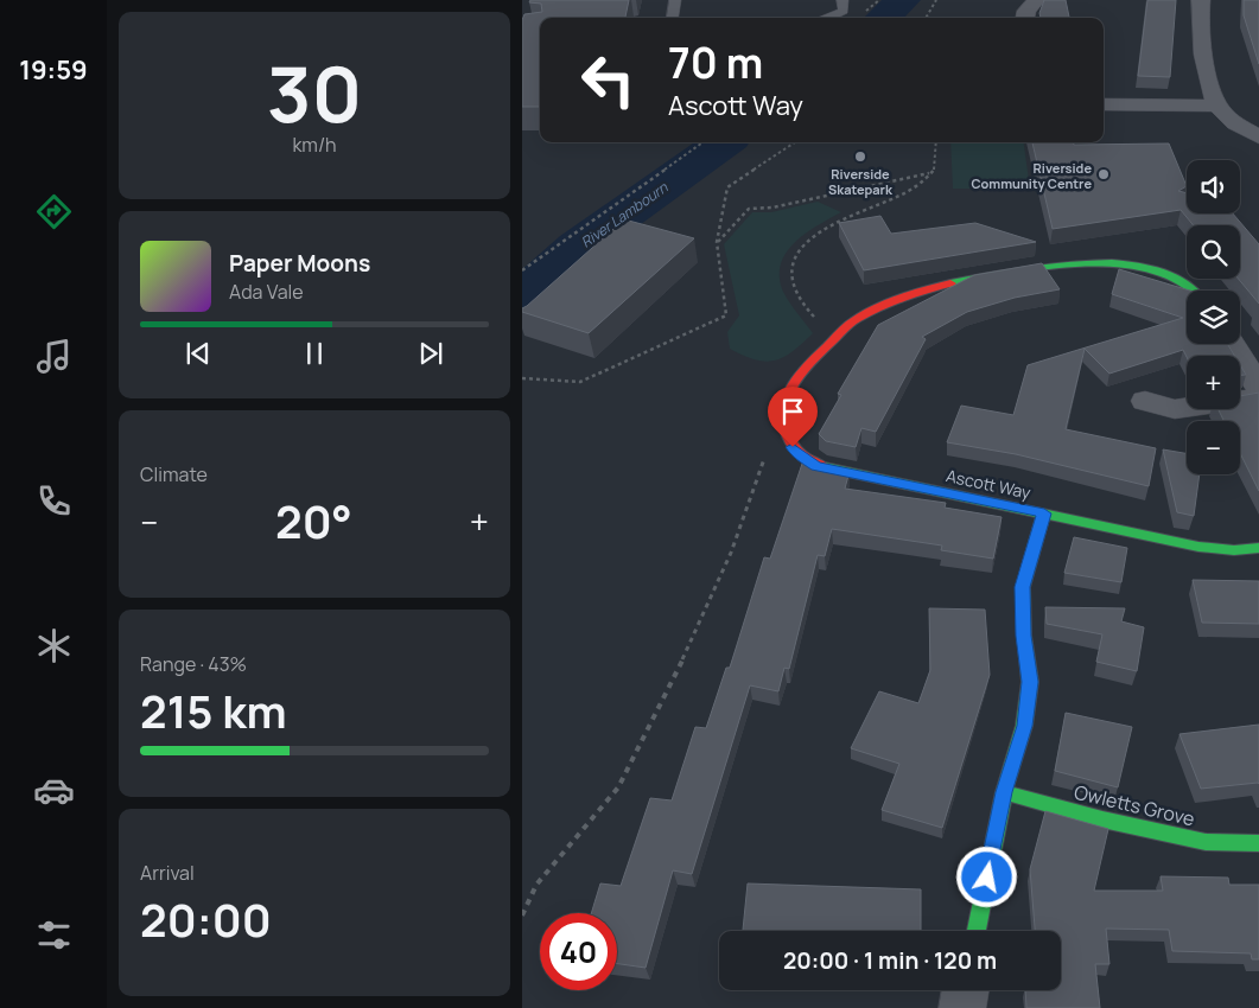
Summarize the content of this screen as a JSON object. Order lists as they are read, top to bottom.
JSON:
{
  "streets": {
    "street": ["Ascott Way", "Owletts Grove"]
  },
  "water": ["River Lambourn"],
  "places": ["Riverside Skatepark", "Riverside Community Centre"],
  "page": {
    "tabs": "19:59",
    "tile": [
      ["30", "km/h"],
      "Climate",
      ["Range · 43%", "215 km"],
      ["Arrival", "20:00"]
    ],
    "turn": ["70 m", "Ascott Way"],
    "map_buttons": ["+", "−"],
    "song": ["Paper Moons", "Ada Vale"],
    "heat": ["−", "20°", "+"],
    "limit": "40",
    "trip": "20:00 · 1 min · 120 m"
  }
}
